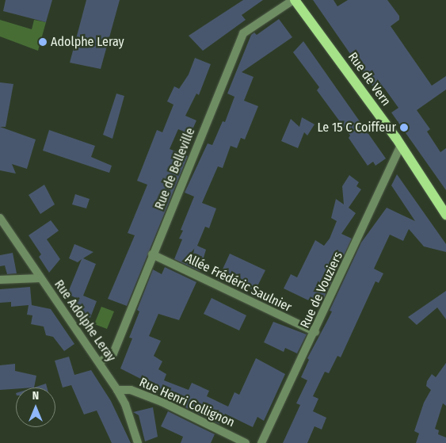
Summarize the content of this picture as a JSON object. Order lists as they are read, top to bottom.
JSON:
{
  "streets": {
    "main road": ["Rue de Vern"],
    "street": [
      "Rue de Belleville",
      "Allée Frédéric Saulnier",
      "Rue de Vouziers",
      "Rue Adolphe Leray",
      "Rue Henri Collignon"
    ]
  },
  "crossings": [
    ["Rue de Vern", "Rue de Belleville"],
    ["Rue de Vern", "Rue de Vouziers"],
    ["Rue de Belleville", "Allée Frédéric Saulnier"],
    ["Rue de Belleville", "Rue Adolphe Leray"],
    ["Allée Frédéric Saulnier", "Rue de Vouziers"],
    ["Rue Adolphe Leray", "Rue Henri Collignon"]
  ],
  "places": ["Adolphe Leray", "Le 15 C Coiffeur"],
  "north": "top"
}
